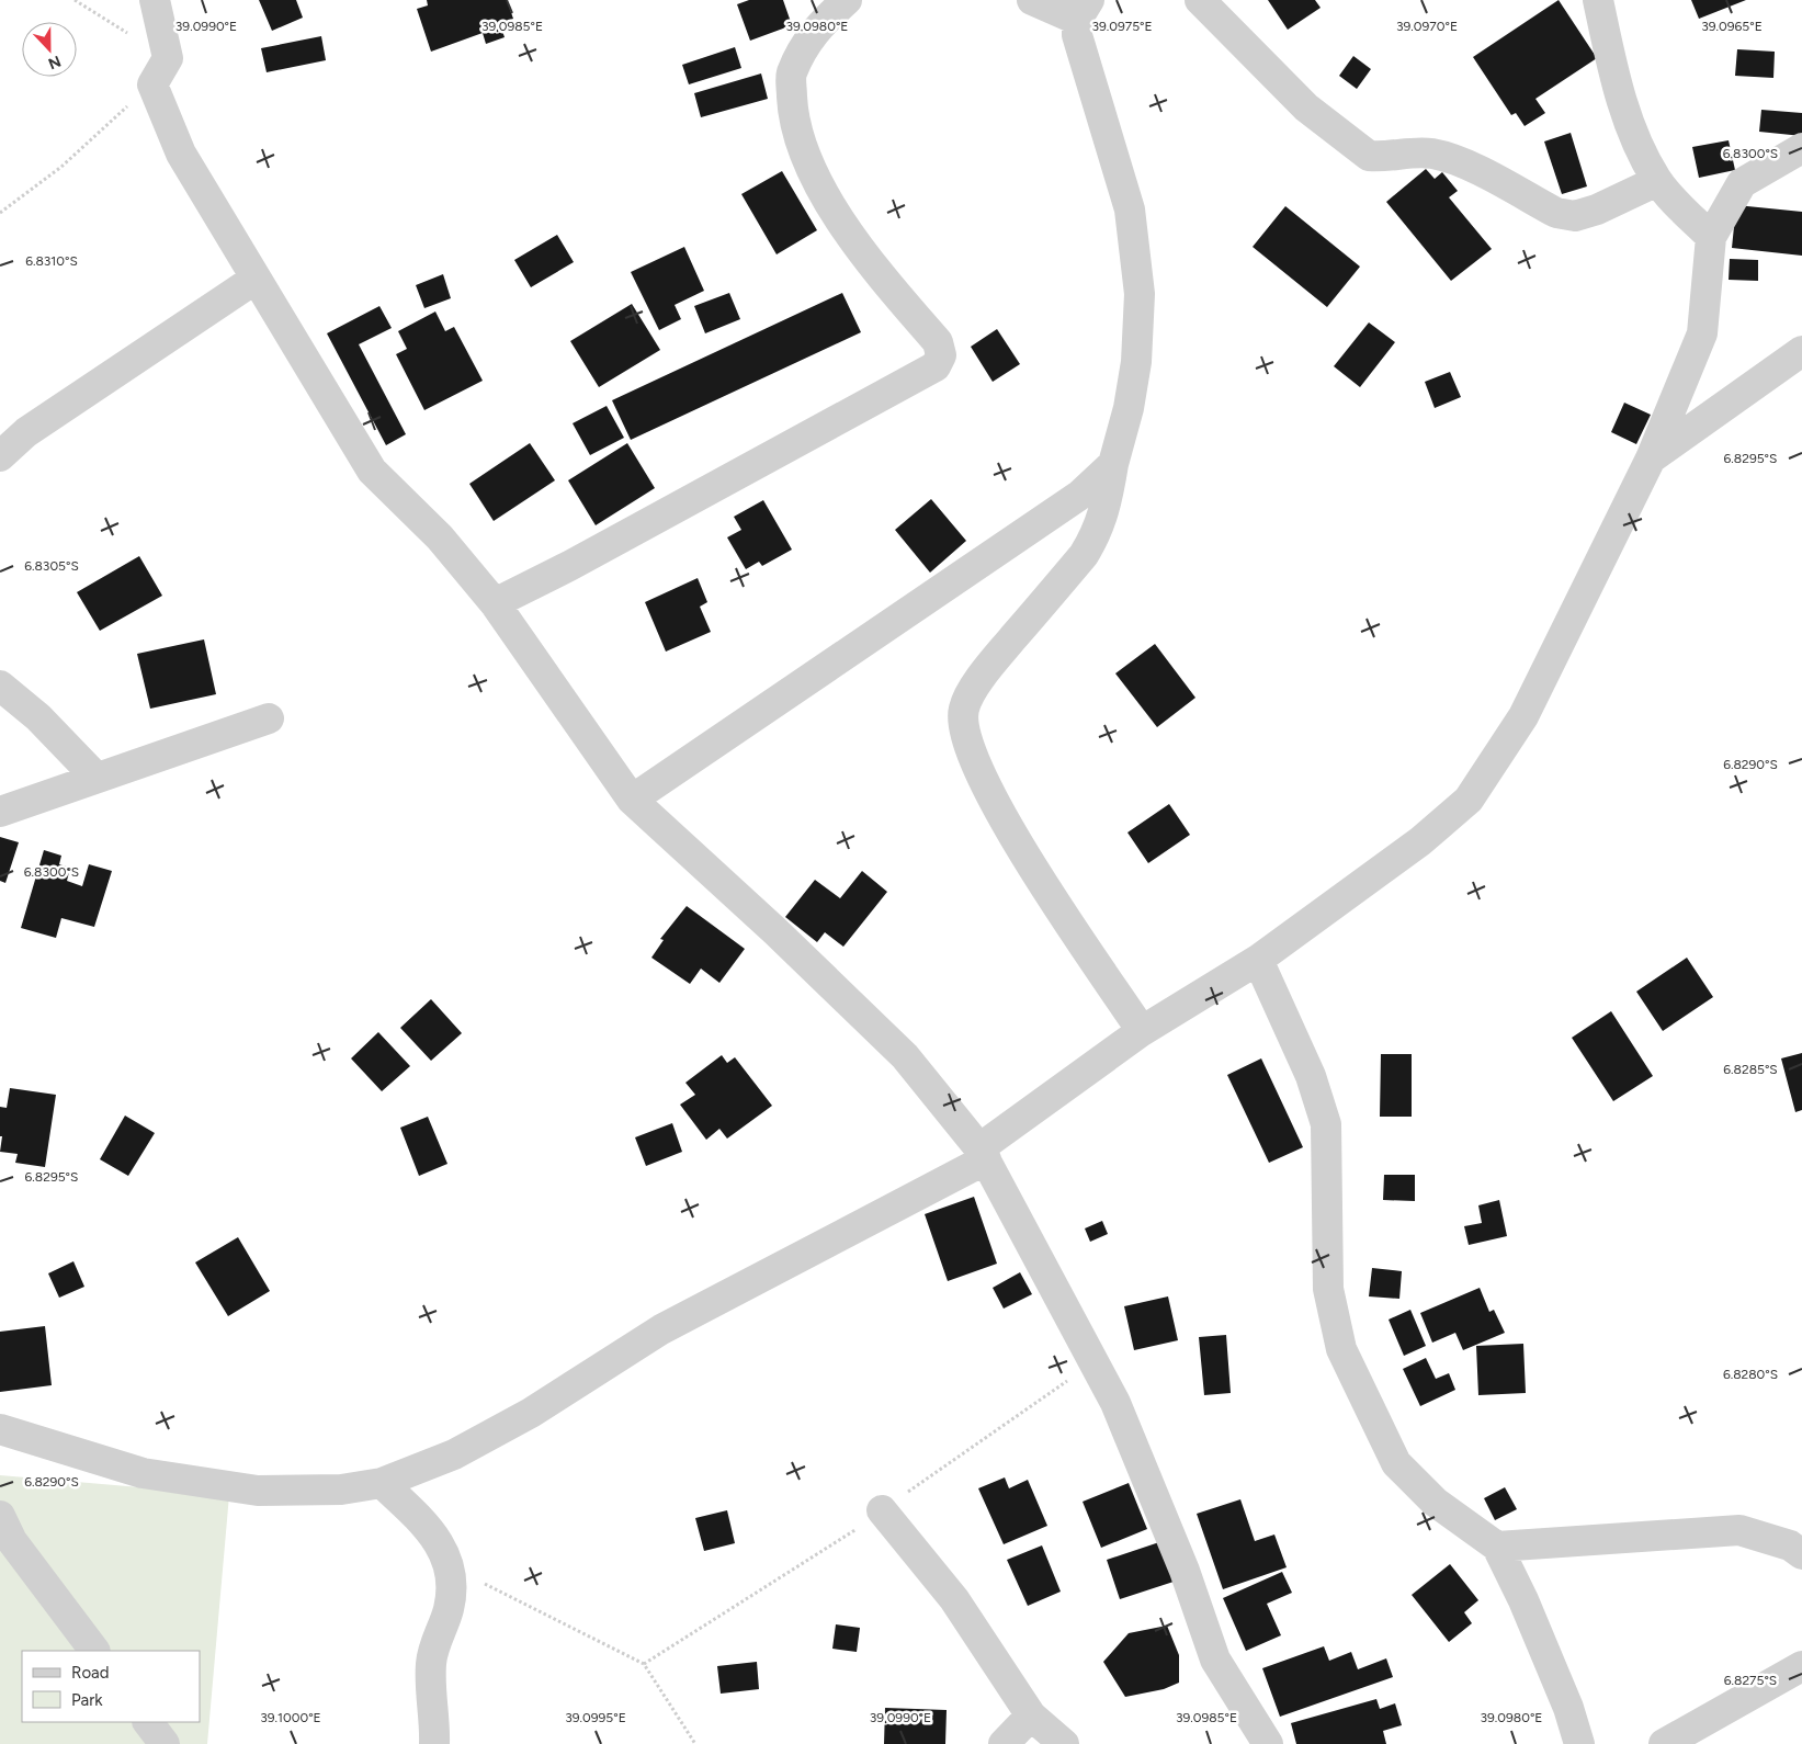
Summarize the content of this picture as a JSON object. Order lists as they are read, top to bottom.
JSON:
{
  "legend": ["Road", "Park"],
  "north": "bottom",
  "coordinates": [
    "39.0990°E",
    "39.0985°E",
    "39.0980°E",
    "39.0975°E",
    "39.0970°E",
    "39.0965°E",
    "6.8300°S",
    "6.8310°S",
    "6.8295°S",
    "6.8305°S",
    "6.8290°S",
    "6.8285°S",
    "6.8280°S",
    "6.8275°S",
    "39.1000°E",
    "39.0995°E"
  ]
}
